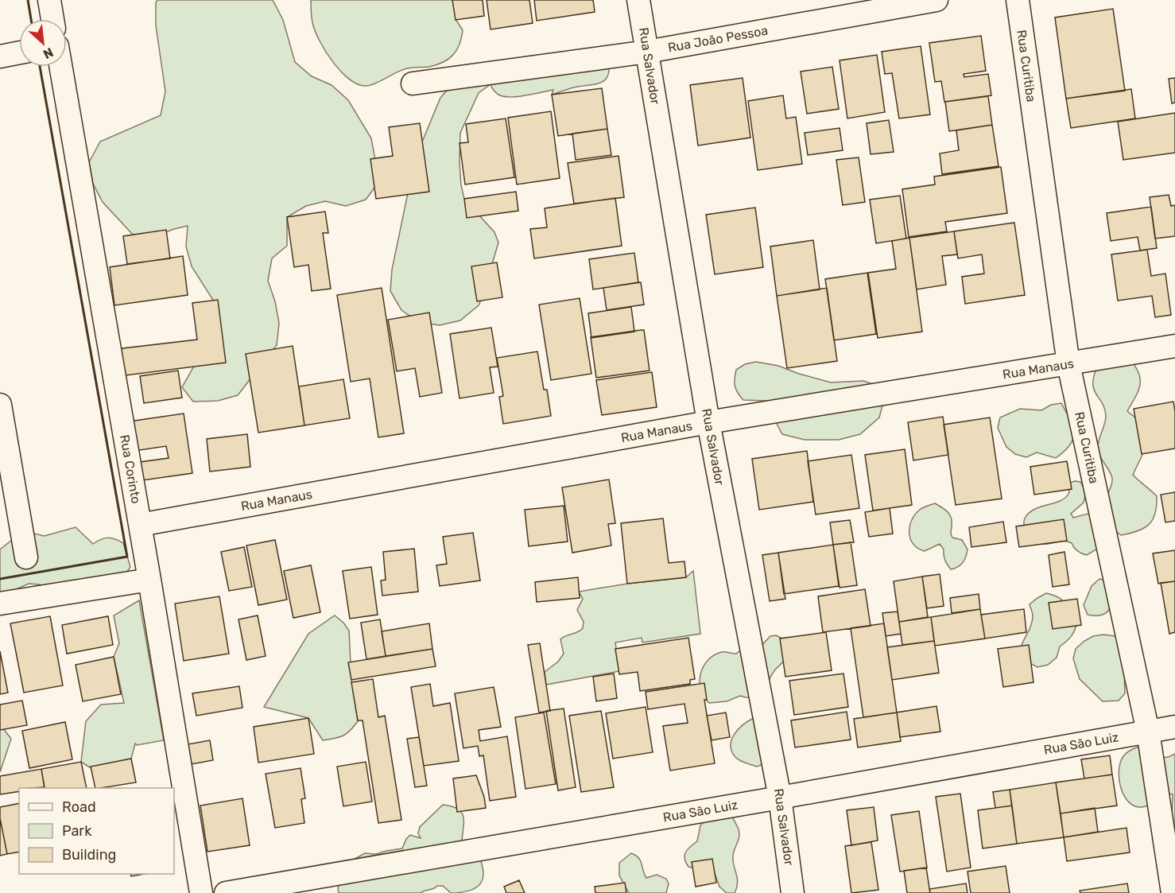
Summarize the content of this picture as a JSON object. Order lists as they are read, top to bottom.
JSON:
{
  "streets": {
    "street": [
      "Rua João Pessoa",
      "Rua Salvador",
      "Rua Curitiba",
      "Rua Manaus",
      "Rua Corinto",
      "Rua São Luiz"
    ]
  },
  "crossings": [
    ["Rua João Pessoa", "Rua Salvador"],
    ["Rua Salvador", "Rua Manaus"],
    ["Rua Salvador", "Rua São Luiz"],
    ["Rua Curitiba", "Rua Manaus"],
    ["Rua Curitiba", "Rua São Luiz"],
    ["Rua Manaus", "Rua Corinto"]
  ],
  "legend": ["Road", "Park", "Building"],
  "north": "bottom right"
}
